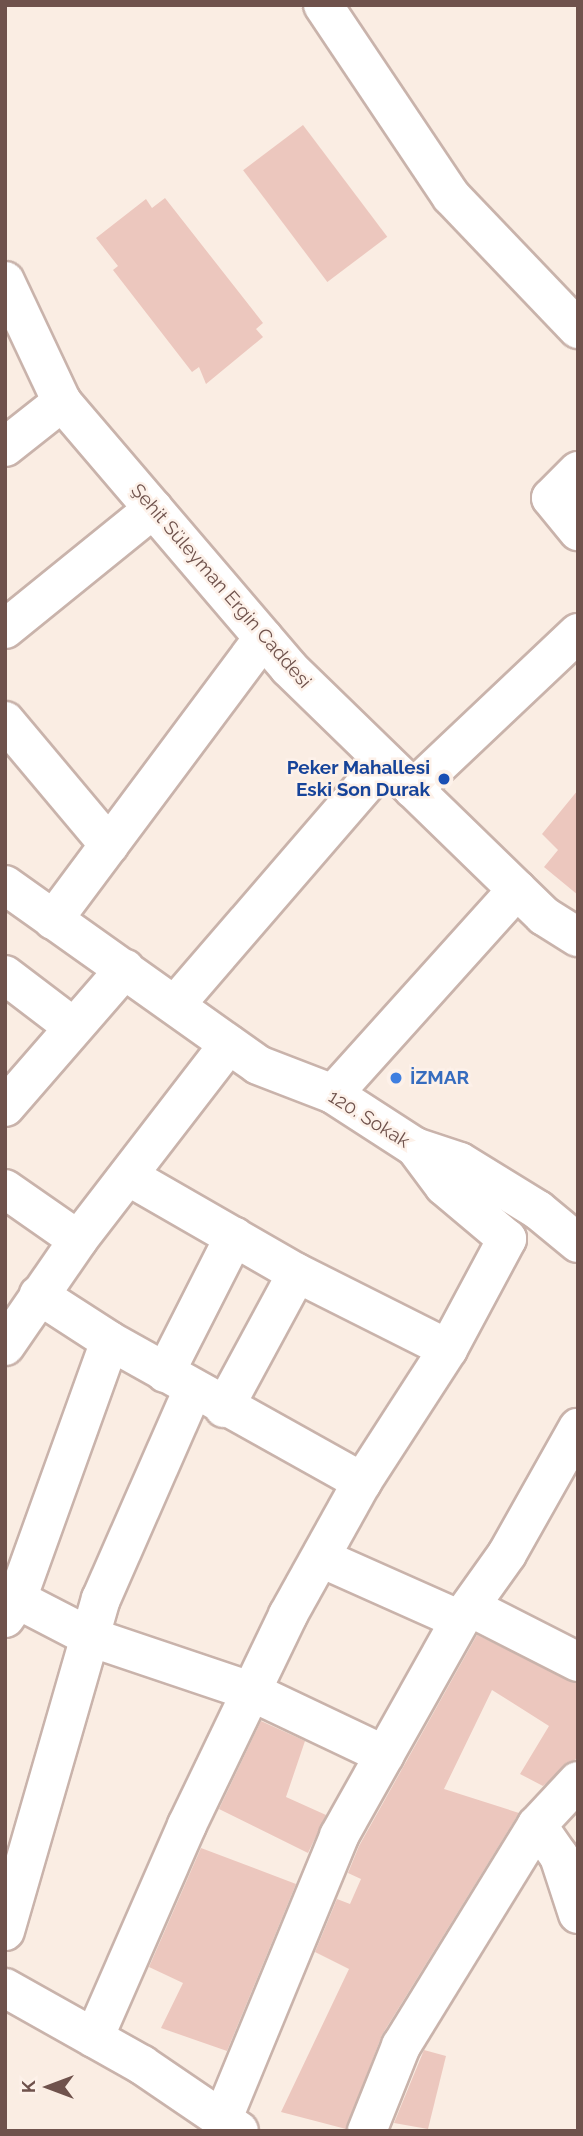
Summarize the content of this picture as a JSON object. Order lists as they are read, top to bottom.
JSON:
{
  "streets": {
    "street": ["Şehit Süleyman Ergin Caddesi", "120. Sokak"]
  },
  "places": ["Peker Mahallesi Eski Son Durak", "İZMAR"],
  "north": "left"
}
